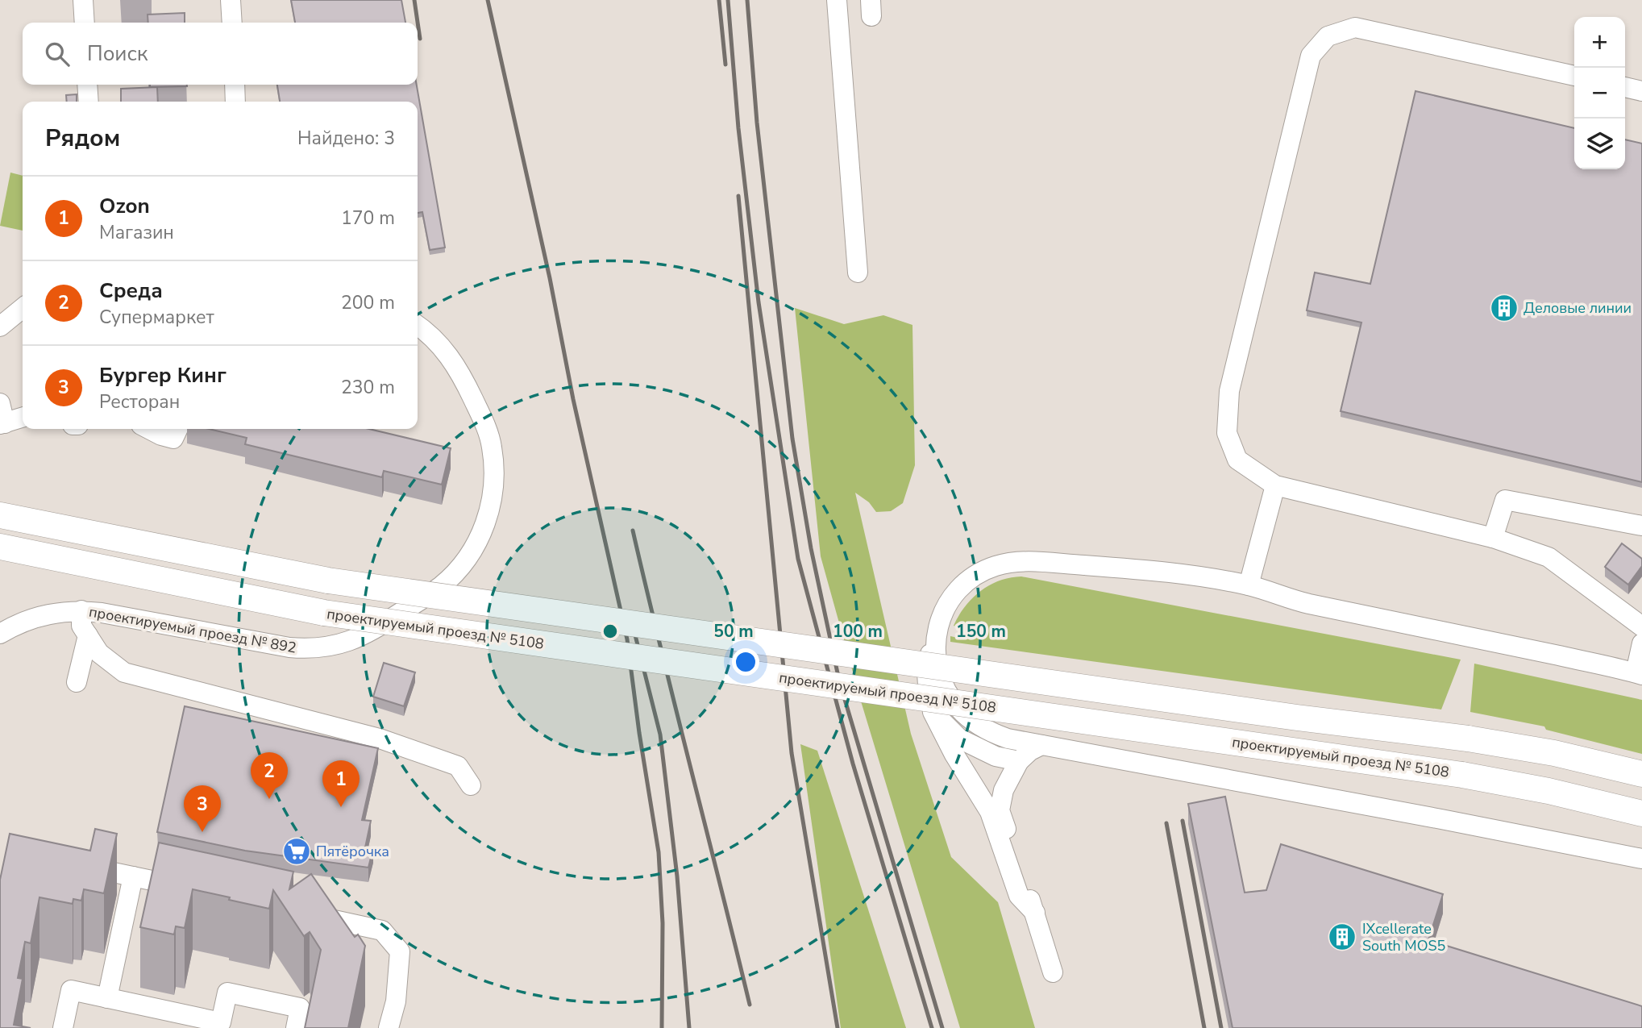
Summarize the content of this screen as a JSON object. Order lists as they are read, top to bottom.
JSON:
{
  "streets": {
    "main road": ["проектируемый проезд № 5108"],
    "street": ["проектируемый проезд № 892"]
  },
  "places": {
    "building": ["Деловые линии", "IXcellerate South MOS5"],
    "supermarket": ["Пятёрочка"]
  },
  "page": {
    "map_buttons": ["+", "−"],
    "search": "Поиск",
    "heading": ["Рядом", "Найдено: 3"],
    "list": [
      {
        "mark": "1",
        "name": "Ozon",
        "note": "Магазин",
        "value": "170 m"
      },
      {
        "mark": "2",
        "name": "Среда",
        "note": "Супермаркет",
        "value": "200 m"
      },
      {
        "mark": "3",
        "name": "Бургер Кинг",
        "note": "Ресторан",
        "value": "230 m"
      }
    ],
    "pins": ["2", "1", "3"]
  },
  "rings": ["50 m", "100 m", "150 m"]
}
